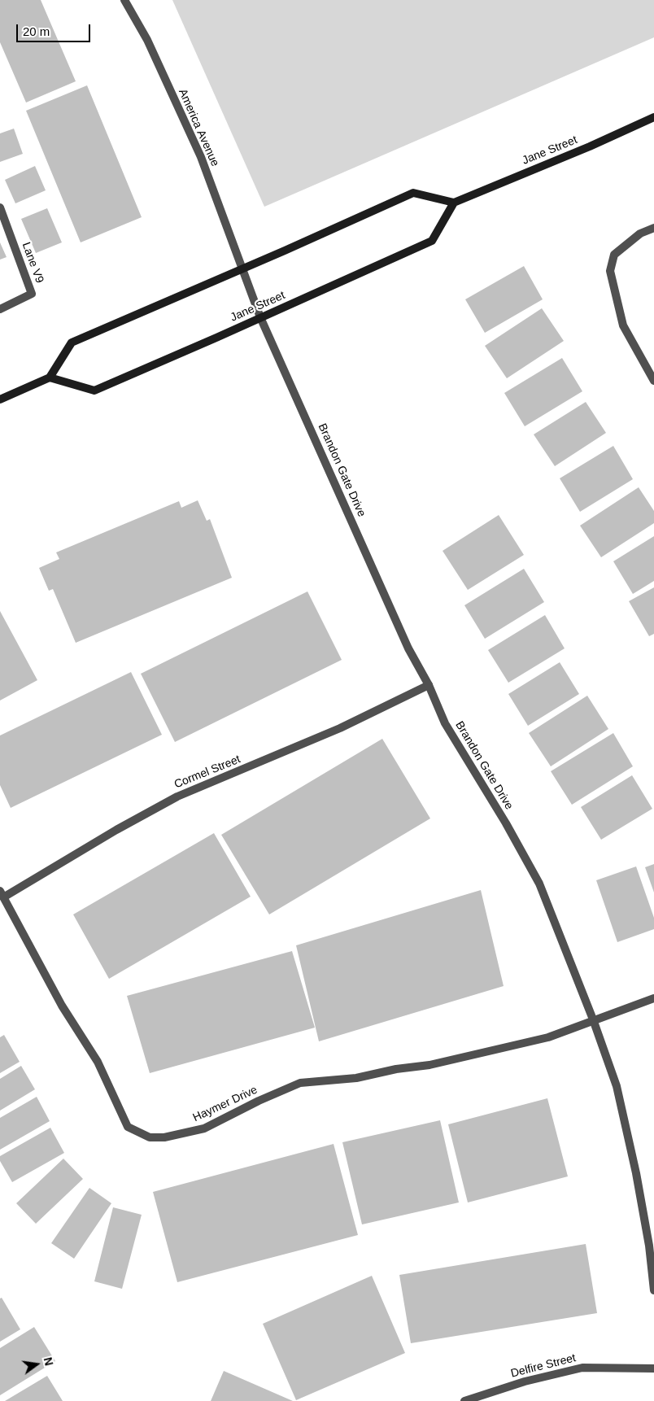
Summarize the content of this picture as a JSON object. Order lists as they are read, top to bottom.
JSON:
{
  "streets": {
    "main road": ["Jane Street"],
    "street": [
      "America Avenue",
      "Lane V9",
      "Brandon Gate Drive",
      "Cormel Street",
      "Haymer Drive",
      "Delfire Street"
    ]
  },
  "crossings": [
    ["America Avenue", "Brandon Gate Drive"],
    ["Jane Street", "Brandon Gate Drive"],
    ["Brandon Gate Drive", "Cormel Street"],
    ["Brandon Gate Drive", "Haymer Drive"],
    ["Cormel Street", "Haymer Drive"]
  ],
  "scale_bar": "20 m",
  "north": "right"
}
